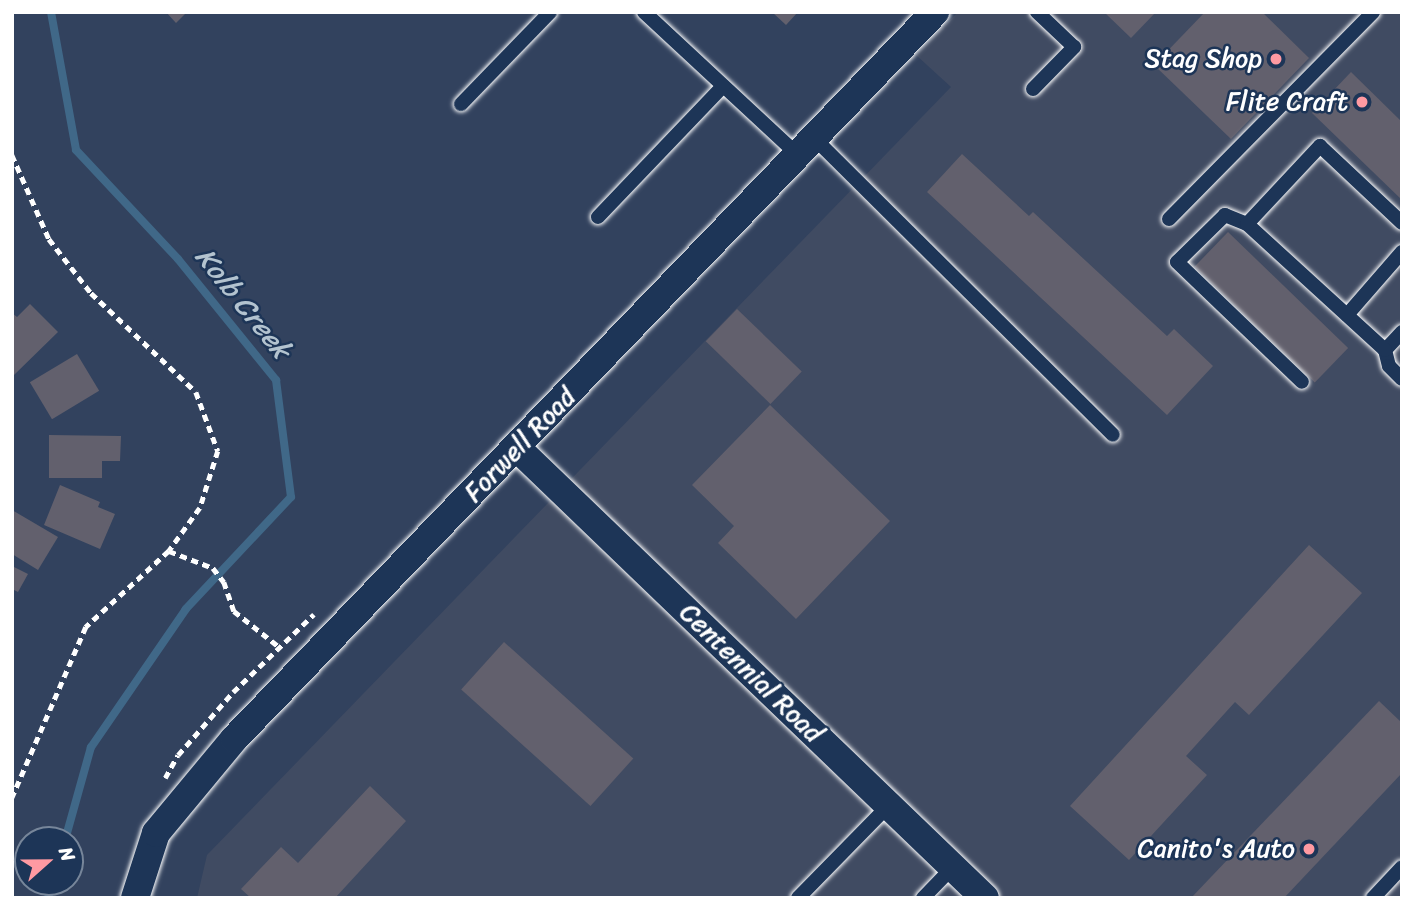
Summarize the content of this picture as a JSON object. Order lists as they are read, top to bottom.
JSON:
{
  "streets": {
    "street": ["Forwell Road", "Centennial Road"]
  },
  "crossings": [
    ["Forwell Road", "Centennial Road"]
  ],
  "water": ["Kolb Creek"],
  "places": ["Stag Shop", "Flite Craft", "Canito's Auto"],
  "north": "right"
}
